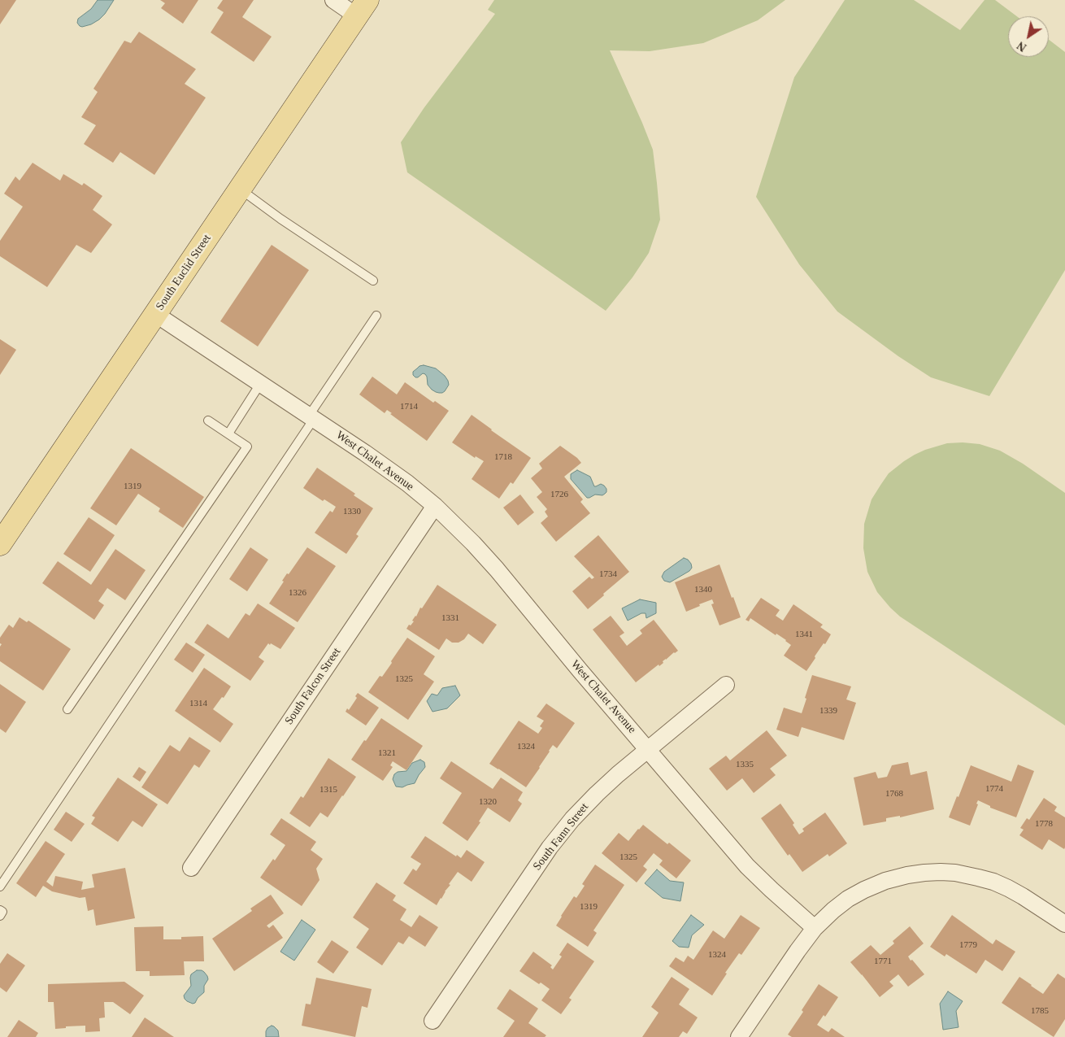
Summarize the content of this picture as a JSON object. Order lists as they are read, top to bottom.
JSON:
{
  "streets": {
    "main road": ["South Euclid Street"],
    "street": ["West Chalet Avenue", "South Falcon Street", "South Fann Street"]
  },
  "crossings": [
    ["South Euclid Street", "West Chalet Avenue"],
    ["West Chalet Avenue", "South Falcon Street"],
    ["West Chalet Avenue", "South Fann Street"]
  ],
  "house_numbers": [
    "1714",
    "1718",
    "1319",
    "1726",
    "1330",
    "1734",
    "1340",
    "1326",
    "1331",
    "1341",
    "1325",
    "1314",
    "1339",
    "1324",
    "1321",
    "1335",
    "1774",
    "1315",
    "1768",
    "1320",
    "1778",
    "1325",
    "1319",
    "1779",
    "1324",
    "1771",
    "1785"
  ],
  "north": "bottom left"
}
